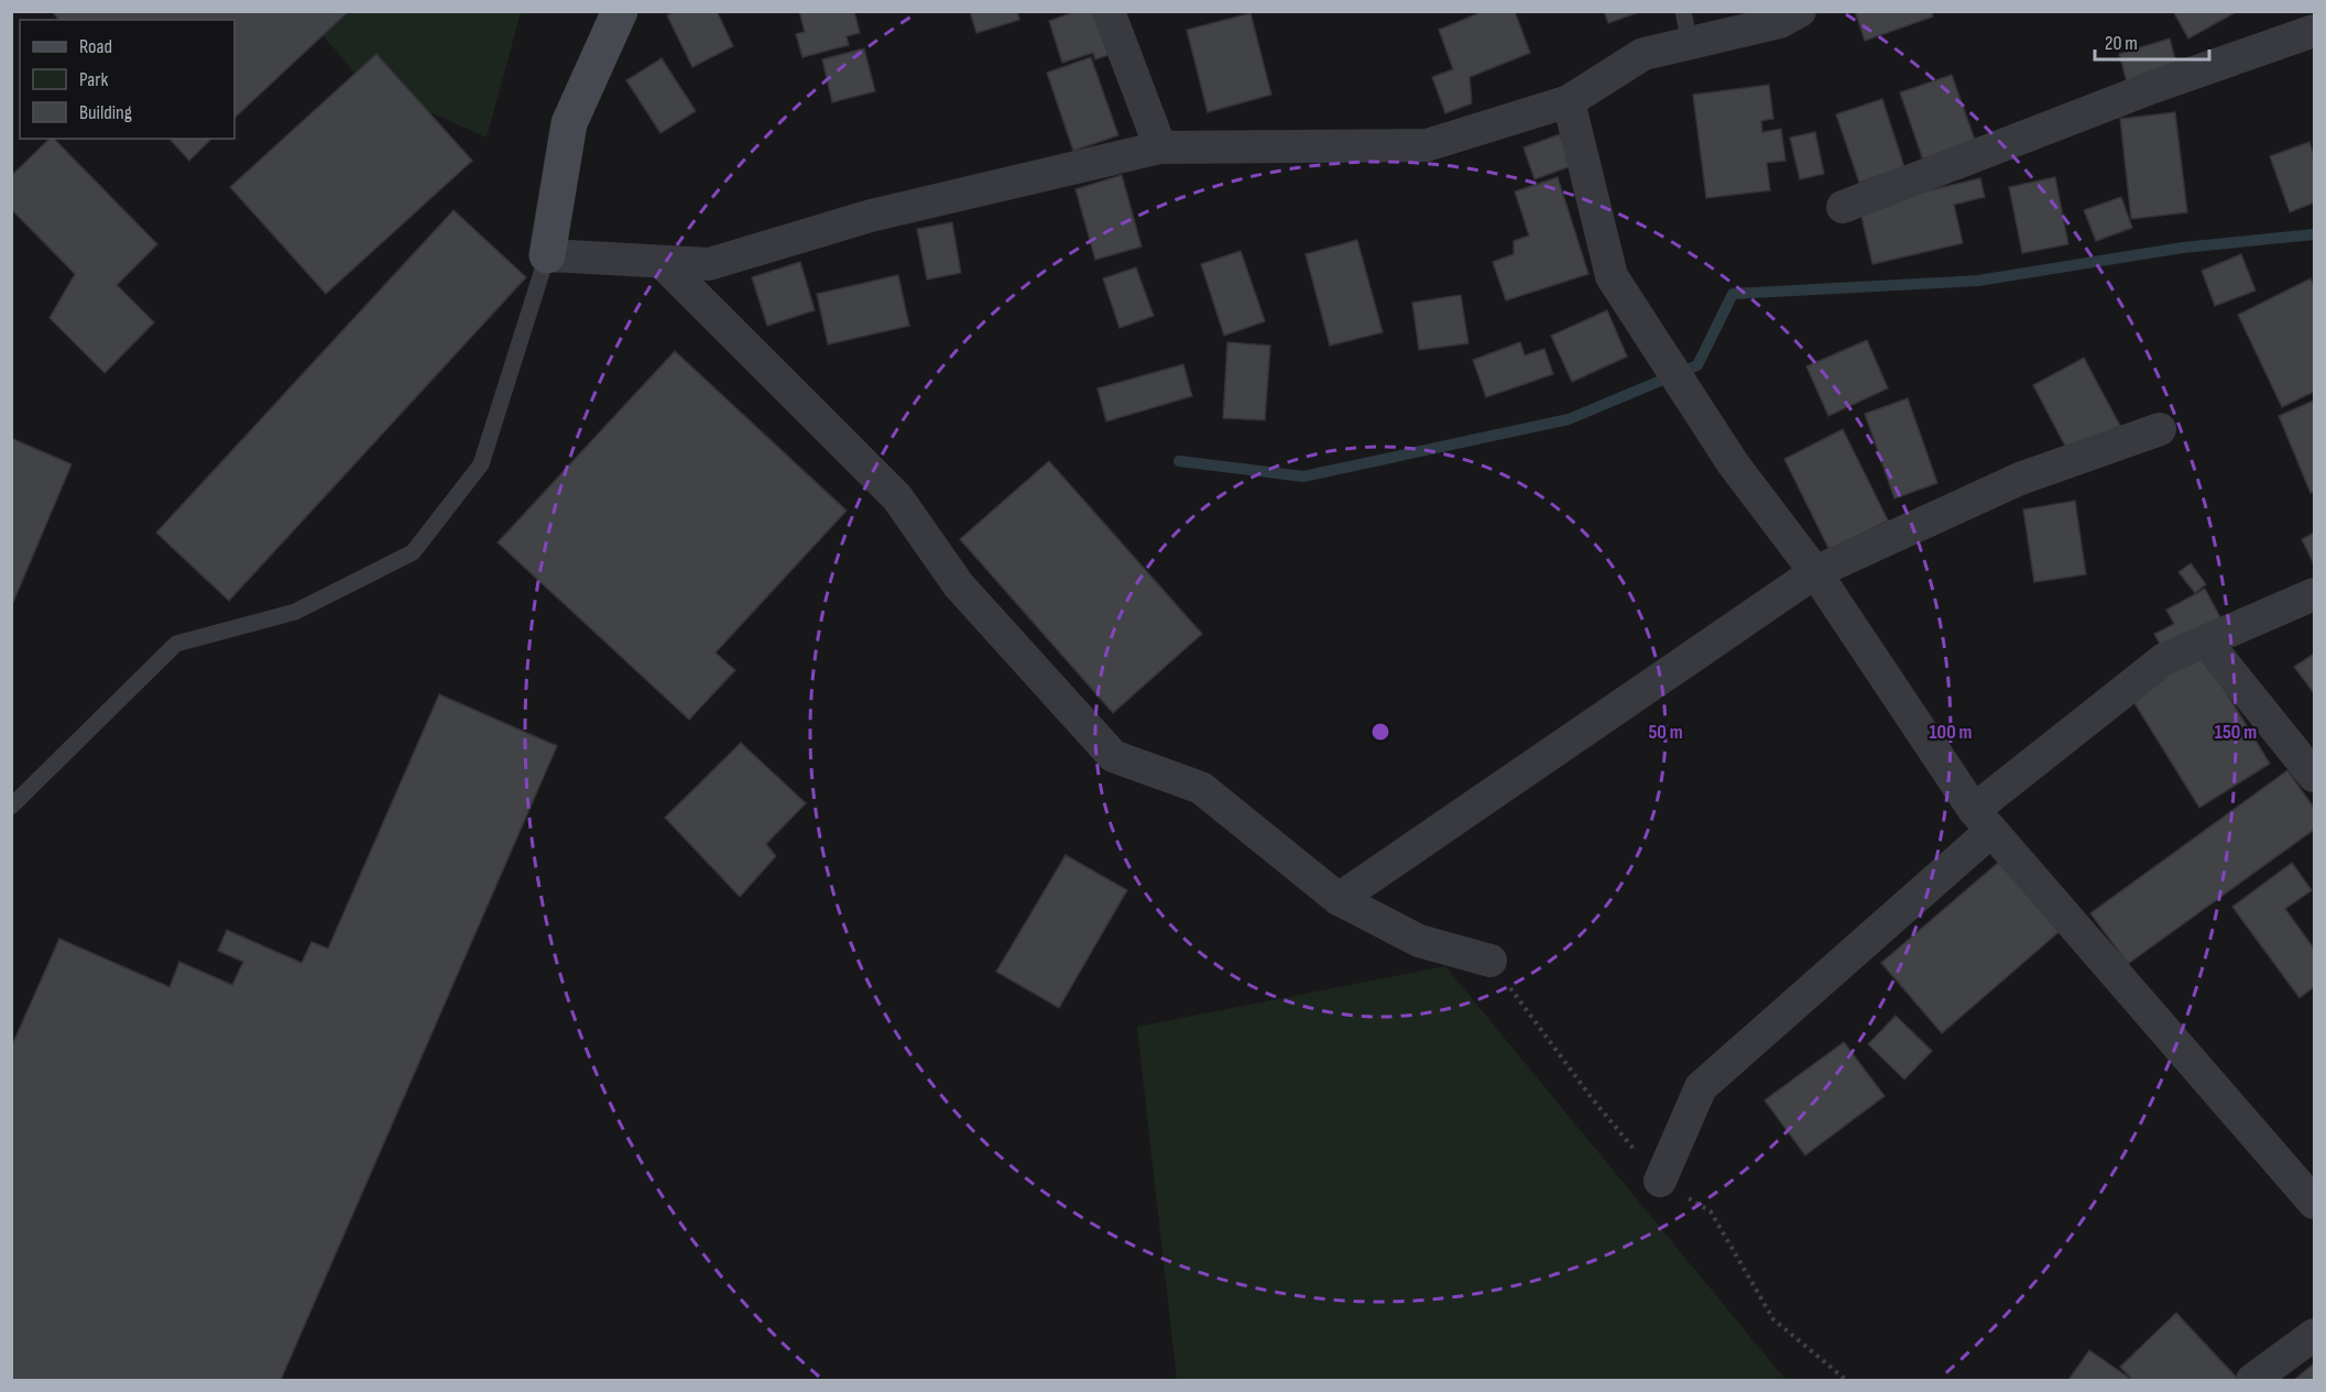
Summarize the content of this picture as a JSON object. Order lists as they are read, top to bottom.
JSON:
{
  "legend": ["Road", "Park", "Building"],
  "scale_bar": "20 m",
  "rings": ["50 m", "100 m", "150 m"]
}
